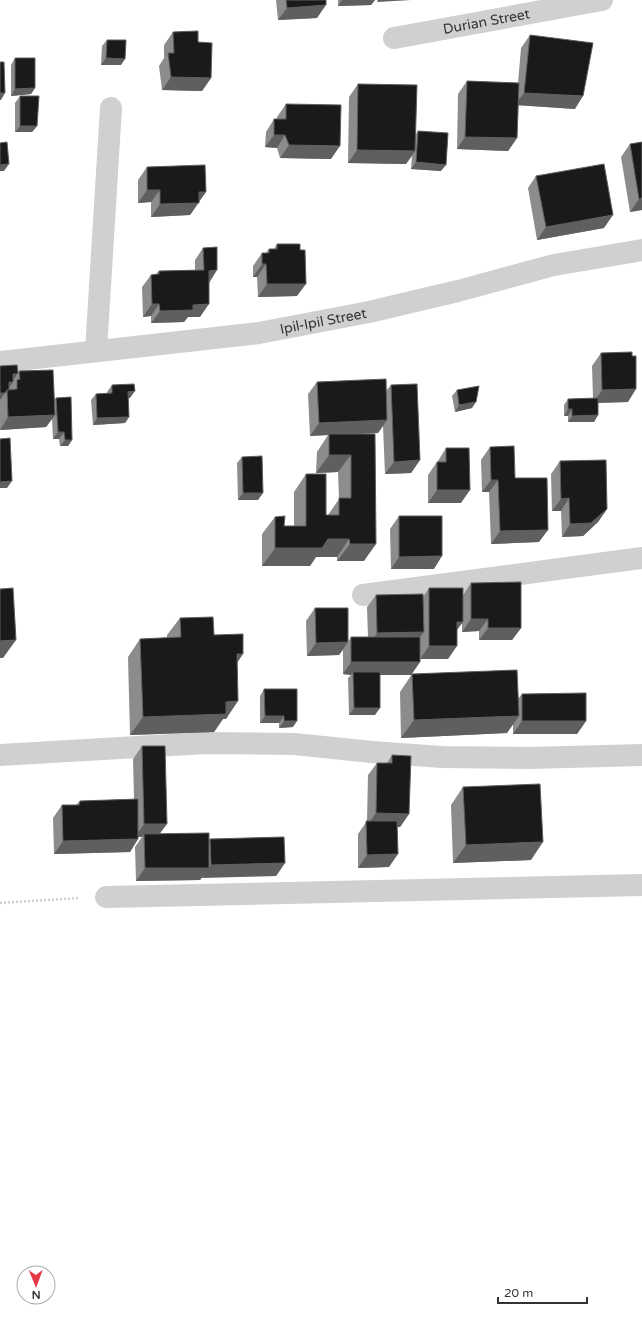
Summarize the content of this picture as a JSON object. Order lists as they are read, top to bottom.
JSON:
{
  "streets": {
    "street": ["Durian Street", "Ipil-Ipil Street"]
  },
  "scale_bar": "20 m",
  "north": "bottom"
}
